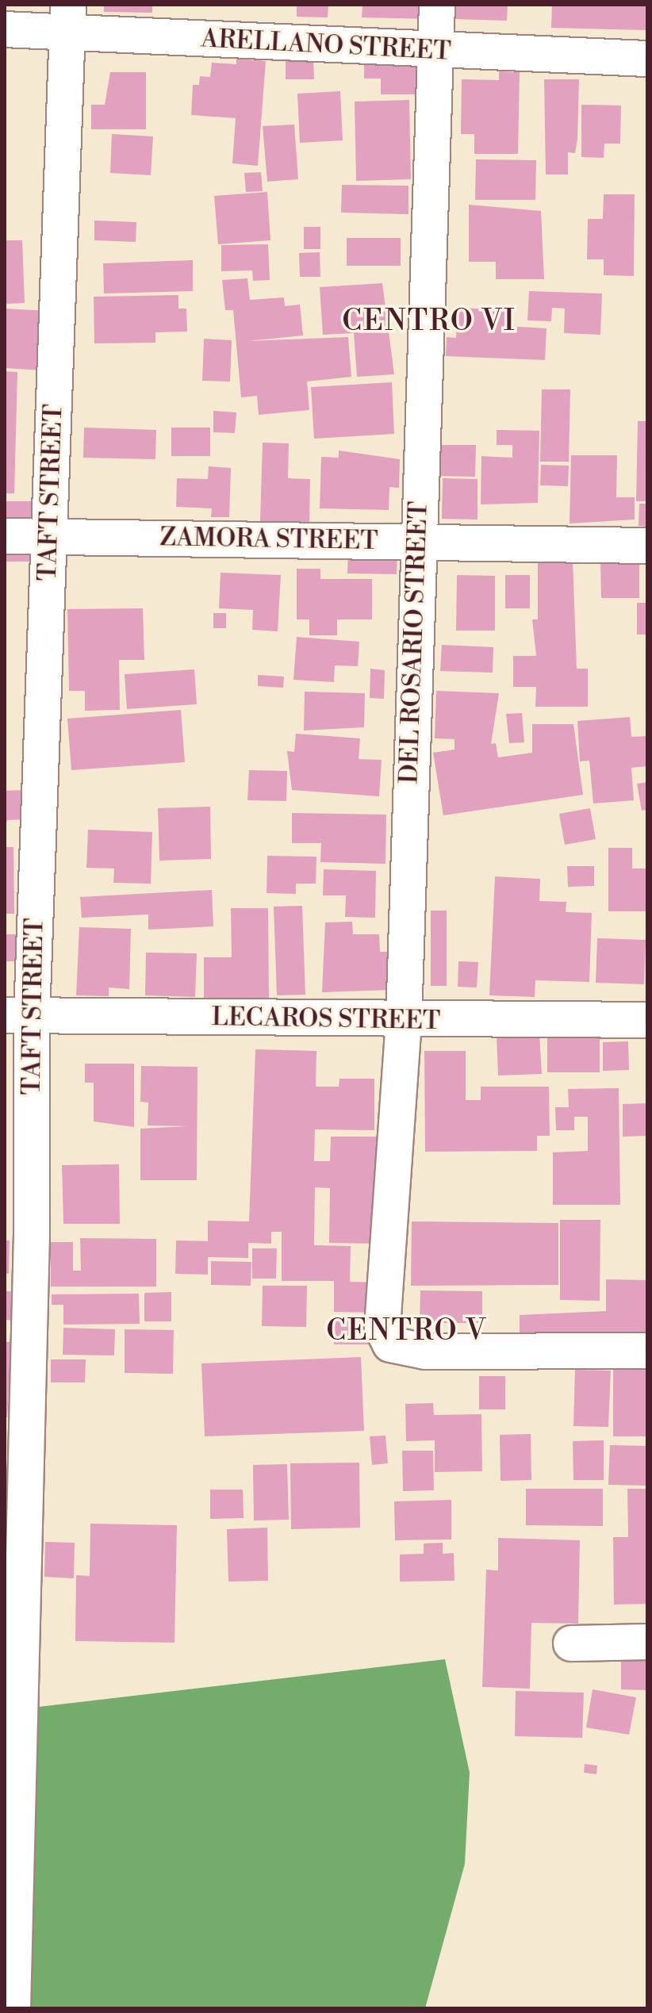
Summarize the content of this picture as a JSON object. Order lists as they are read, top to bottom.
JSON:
{
  "streets": {
    "street": [
      "ARELLANO STREET",
      "TAFT STREET",
      "ZAMORA STREET",
      "DEL ROSARIO STREET",
      "LECAROS STREET"
    ]
  },
  "crossings": [
    ["ARELLANO STREET", "TAFT STREET"],
    ["ARELLANO STREET", "DEL ROSARIO STREET"],
    ["TAFT STREET", "ZAMORA STREET"],
    ["TAFT STREET", "LECAROS STREET"],
    ["ZAMORA STREET", "DEL ROSARIO STREET"],
    ["DEL ROSARIO STREET", "LECAROS STREET"]
  ],
  "districts": ["CENTRO VI", "CENTRO V"]
}
